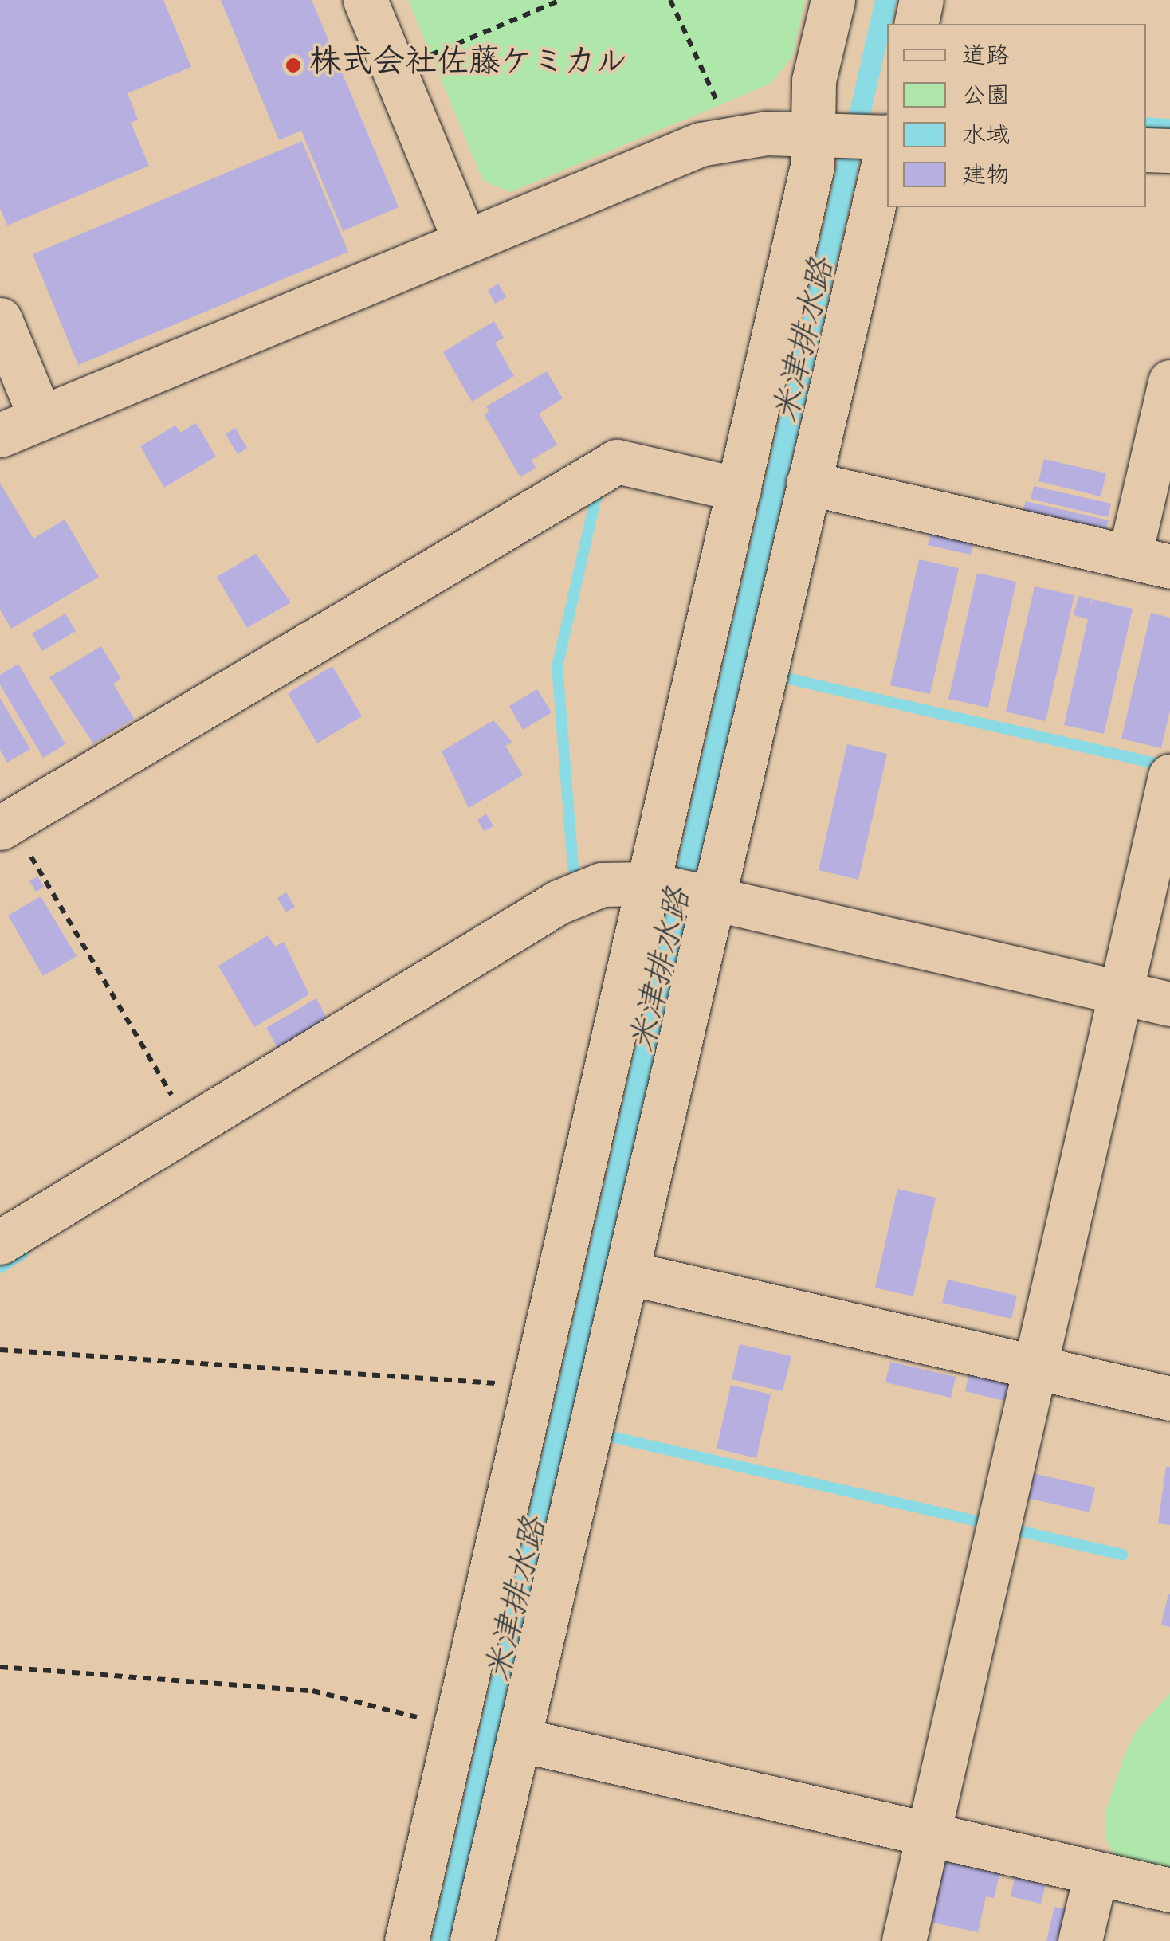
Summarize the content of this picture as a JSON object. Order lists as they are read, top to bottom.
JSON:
{
  "water": ["米津排水路"],
  "places": ["株式会社佐藤ケミカル"],
  "legend": [
    "道路",
    "公園",
    "水域",
    "建物"
  ]
}
